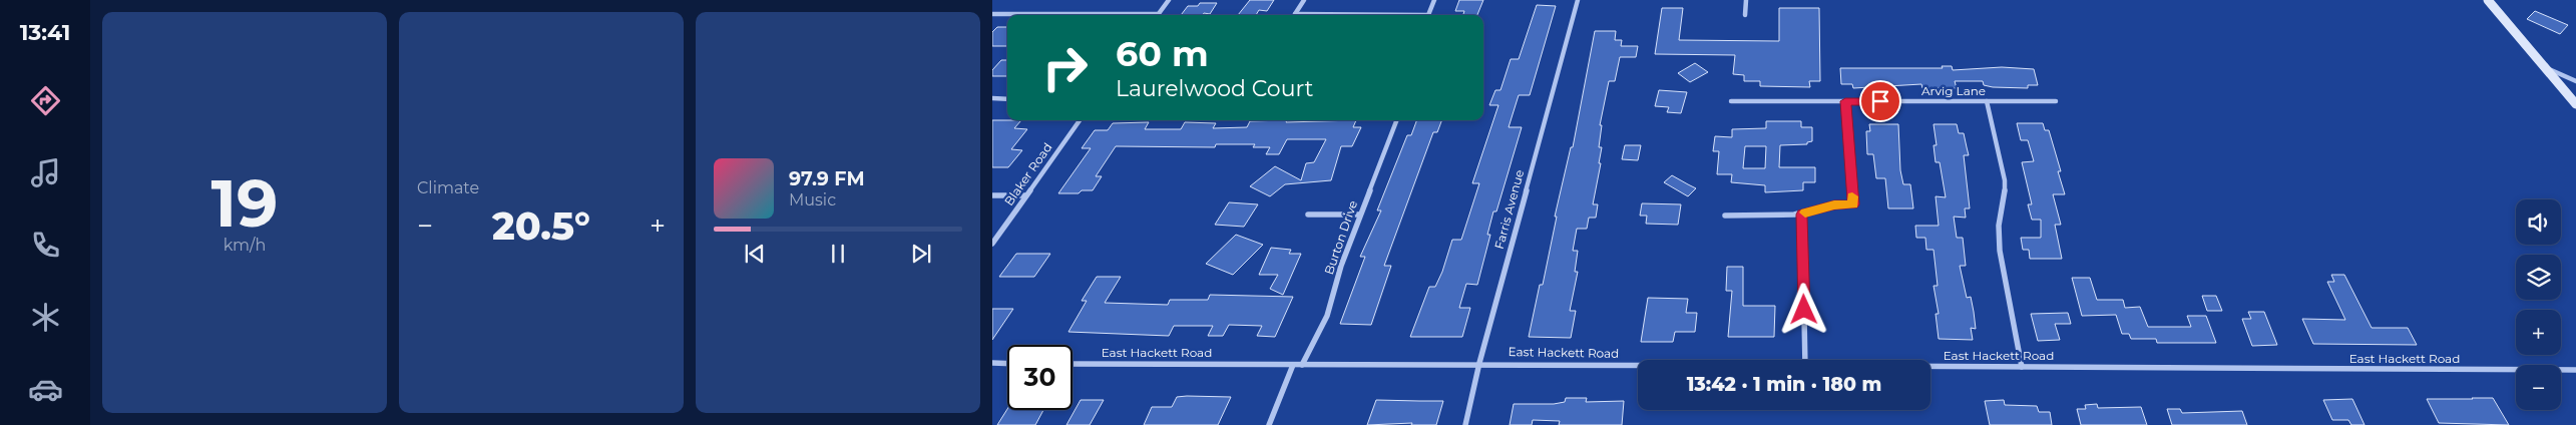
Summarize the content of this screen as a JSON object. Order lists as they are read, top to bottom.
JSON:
{
  "streets": {
    "street": [
      "Arvig Lane",
      "Blaker Road",
      "Farris Avenue",
      "Burton Drive",
      "East Hackett Road"
    ]
  },
  "crossings": [
    ["Farris Avenue", "East Hackett Road"],
    ["Burton Drive", "East Hackett Road"]
  ],
  "page": {
    "tabs": "13:41",
    "tile": [
      ["19", "km/h"],
      "Climate"
    ],
    "turn": ["60 m", "Laurelwood Court"],
    "song": ["97.9 FM", "Music"],
    "map_buttons": ["+", "−"],
    "heat": ["−", "20.5°", "+"],
    "limit": "30",
    "trip": "13:42 · 1 min · 180 m"
  }
}
